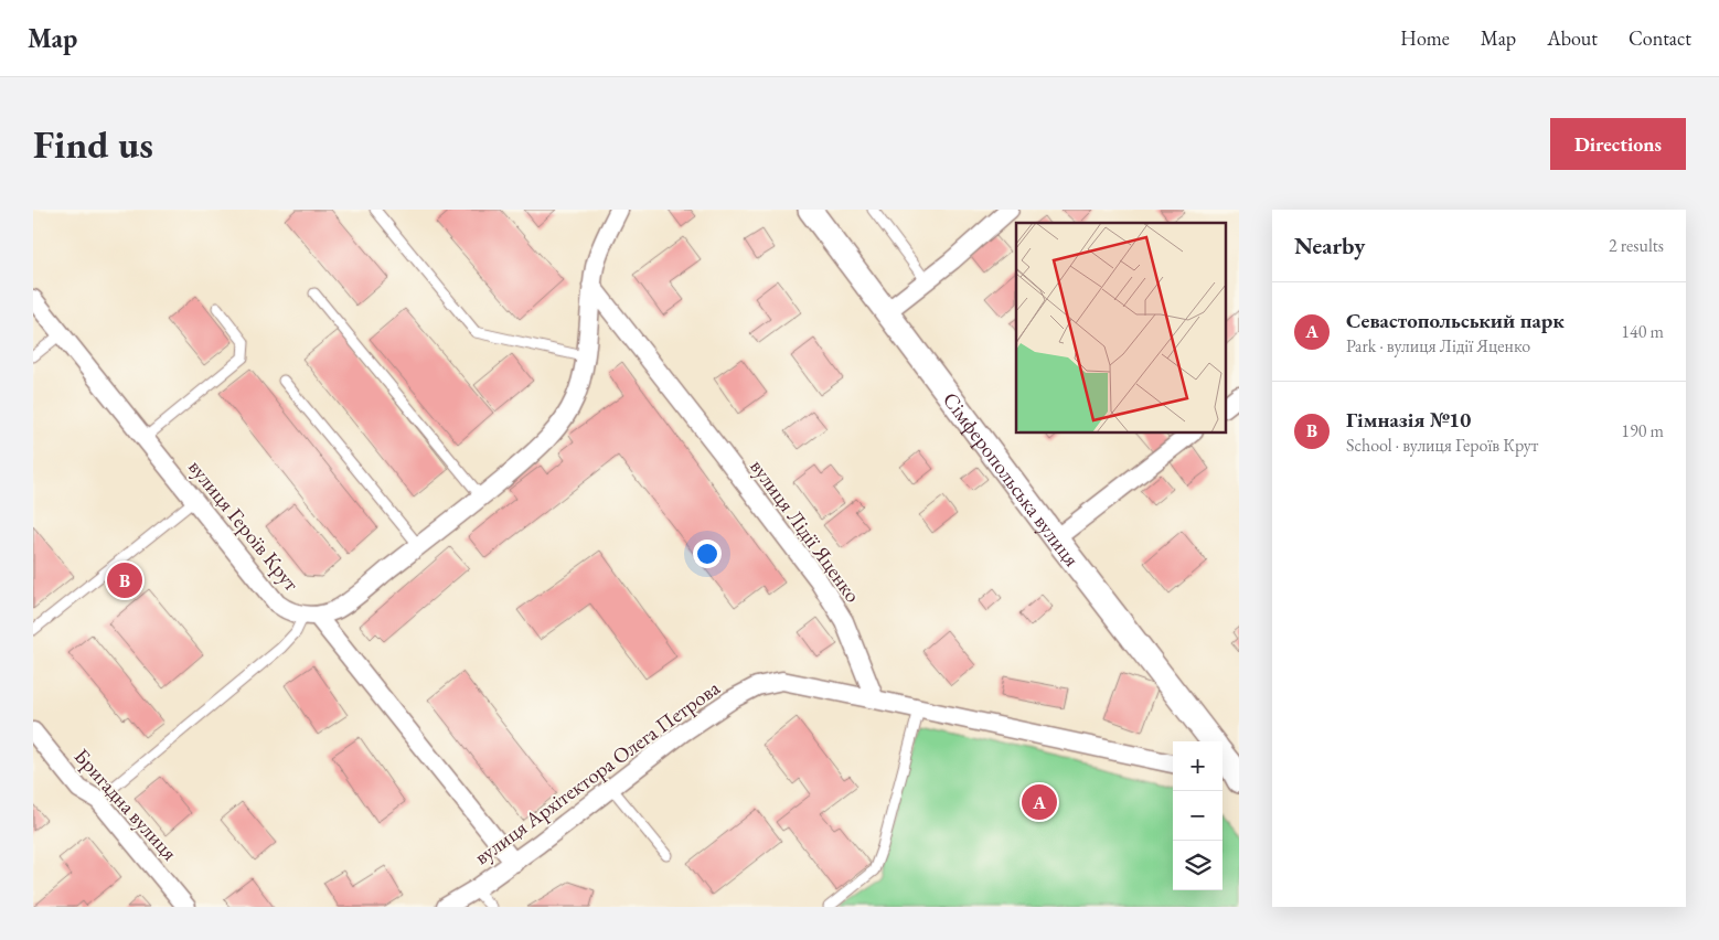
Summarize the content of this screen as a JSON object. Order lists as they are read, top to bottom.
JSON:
{
  "streets": {
    "street": [
      "Сімферопольська вулиця",
      "вулиця Героїв Крут",
      "вулиця Лідії Яценко",
      "вулиця Архітектора Олега Петрова",
      "Бригадна вулиця"
    ]
  },
  "crossings": [
    ["вулиця Героїв Крут", "вулиця Архітектора Олега Петрова"],
    ["вулиця Лідії Яценко", "вулиця Архітектора Олега Петрова"]
  ],
  "page": {
    "header": "Map",
    "nav": [
      "Home",
      "Map",
      "About",
      "Contact"
    ],
    "buttons": "Directions",
    "title": "Find us",
    "heading": ["Nearby", "2 results"],
    "list": [
      {
        "mark": "A",
        "name": "Севастопольський парк",
        "note": "Park · вулиця Лідії Яценко",
        "value": "140 m"
      },
      {
        "mark": "B",
        "name": "Гімназія №10",
        "note": "School · вулиця Героїв Крут",
        "value": "190 m"
      }
    ],
    "pins": ["B", "A"],
    "map_buttons": ["+", "−"]
  }
}
